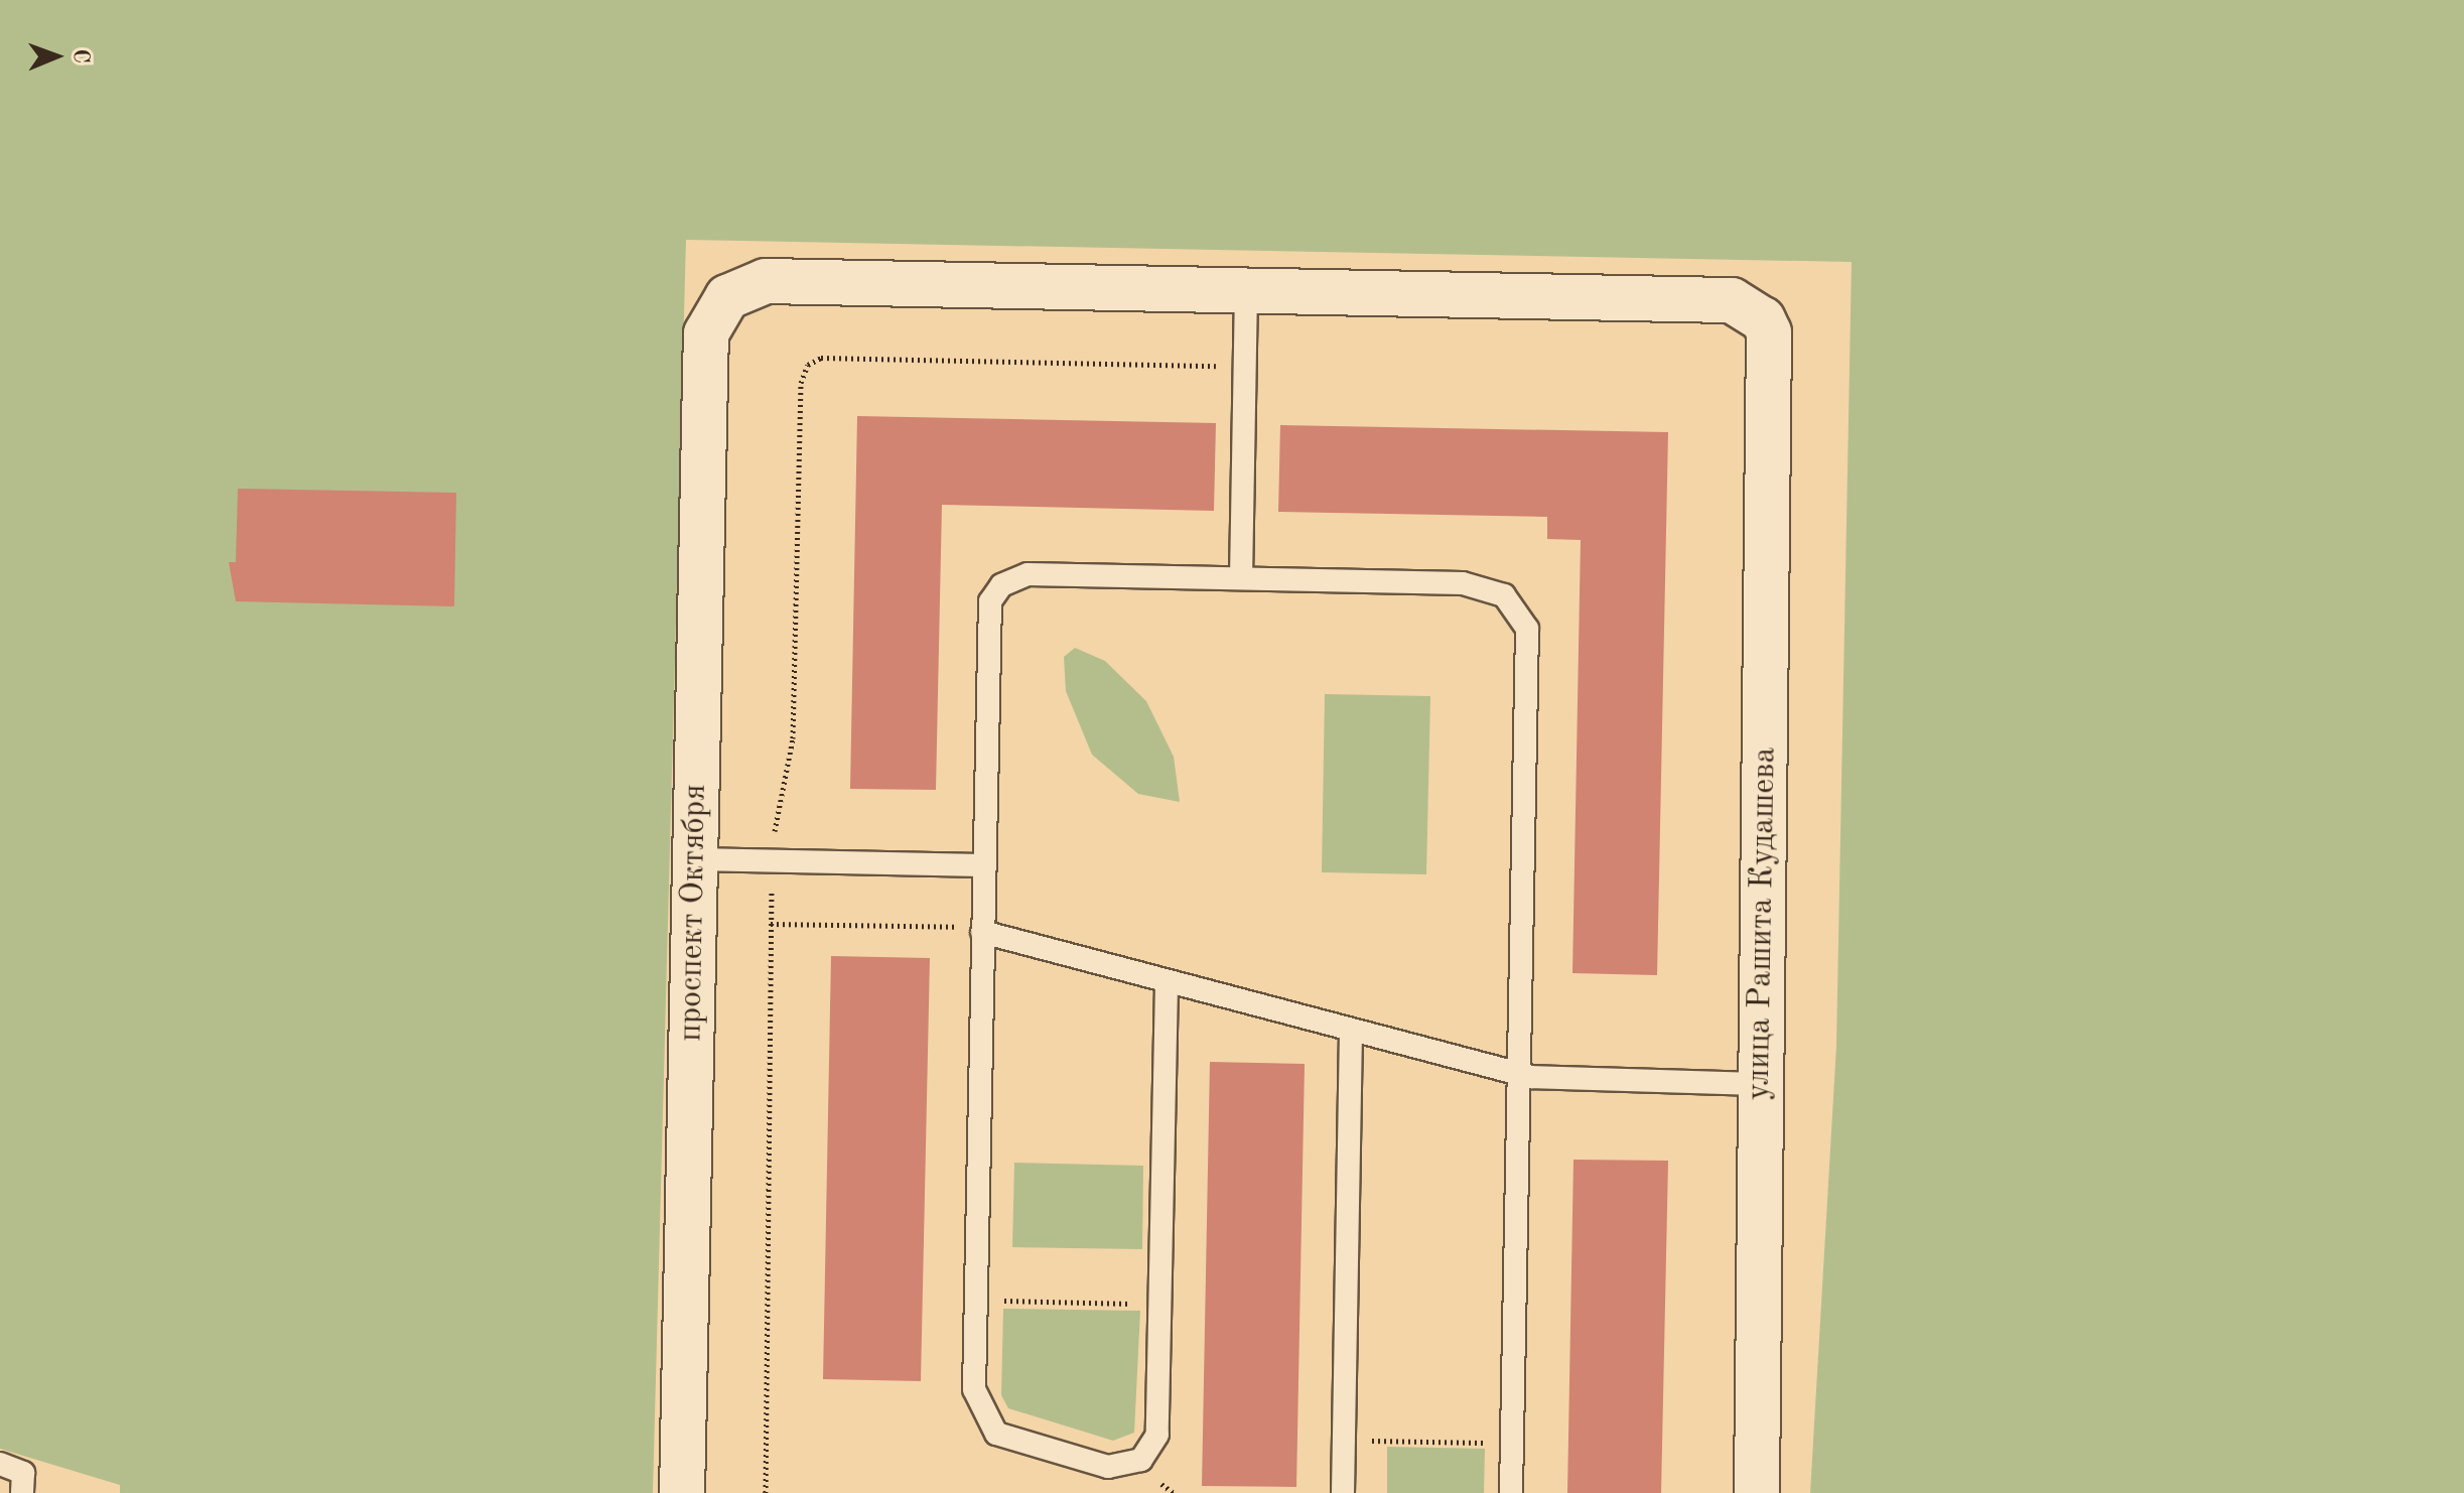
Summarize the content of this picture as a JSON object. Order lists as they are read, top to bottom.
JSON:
{
  "streets": {
    "street": ["проспект Октября", "улица Рашита Кудашева"]
  },
  "crossings": [
    ["проспект Октября", "улица Рашита Кудашева"]
  ],
  "north": "right"
}
